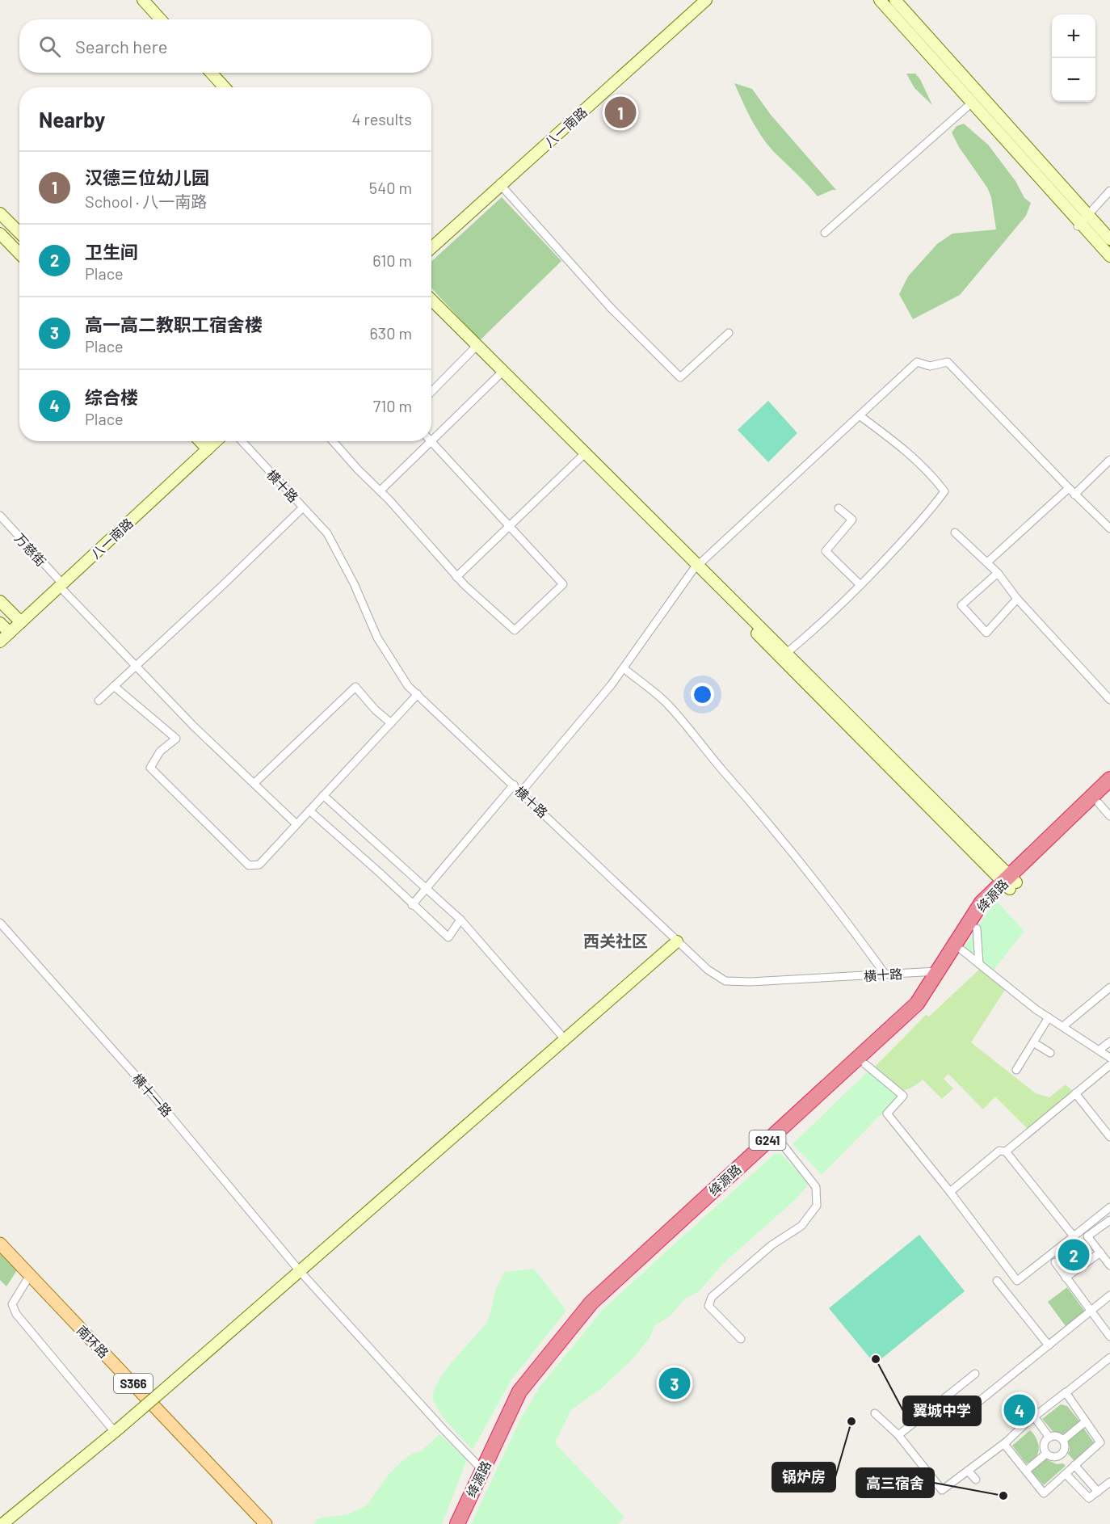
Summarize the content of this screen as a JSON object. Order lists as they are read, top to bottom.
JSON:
{
  "streets": {
    "highway": ["绛源路", "G241"],
    "main road": ["八一南路", "南环路", "S366"],
    "street": ["横十路", "万慈街", "横十一路"]
  },
  "crossings": [
    ["八一南路", "万慈街"],
    ["横十路", "绛源路"],
    ["绛源路", "横十一路"]
  ],
  "districts": ["西关社区"],
  "places": ["翼城中学", "锅炉房", "高三宿舍"],
  "page": {
    "map_buttons": ["+", "−"],
    "search": "Search here",
    "heading": ["Nearby", "4 results"],
    "pins": [
      "1",
      "2",
      "3",
      "4"
    ],
    "list": [
      {
        "mark": "1",
        "name": "汉德三位幼儿园",
        "note": "School · 八一南路",
        "value": "540 m"
      },
      {
        "mark": "2",
        "name": "卫生间",
        "note": "Place",
        "value": "610 m"
      },
      {
        "mark": "3",
        "name": "高一高二教职工宿舍楼",
        "note": "Place",
        "value": "630 m"
      },
      {
        "mark": "4",
        "name": "综合楼",
        "note": "Place",
        "value": "710 m"
      }
    ]
  }
}
